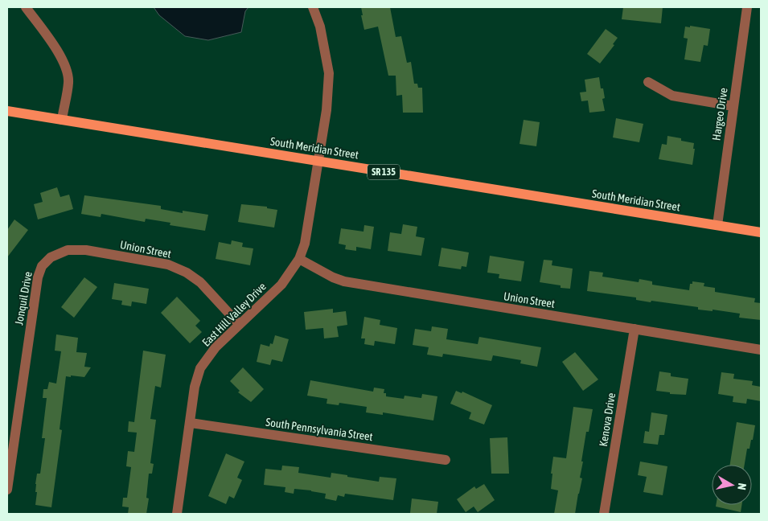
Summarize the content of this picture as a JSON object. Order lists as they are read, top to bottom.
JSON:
{
  "streets": {
    "main road": ["South Meridian Street", "SR 135"],
    "street": [
      "Hargeo Drive",
      "Union Street",
      "Jonquil Drive",
      "East Hill Valley Drive",
      "Kenova Drive",
      "South Pennsylvania Street"
    ]
  },
  "crossings": [
    ["Hargeo Drive", "South Meridian Street"],
    ["South Meridian Street", "East Hill Valley Drive"],
    ["Union Street", "Jonquil Drive"],
    ["Union Street", "East Hill Valley Drive"],
    ["Union Street", "Kenova Drive"],
    ["East Hill Valley Drive", "South Pennsylvania Street"]
  ],
  "north": "right"
}
